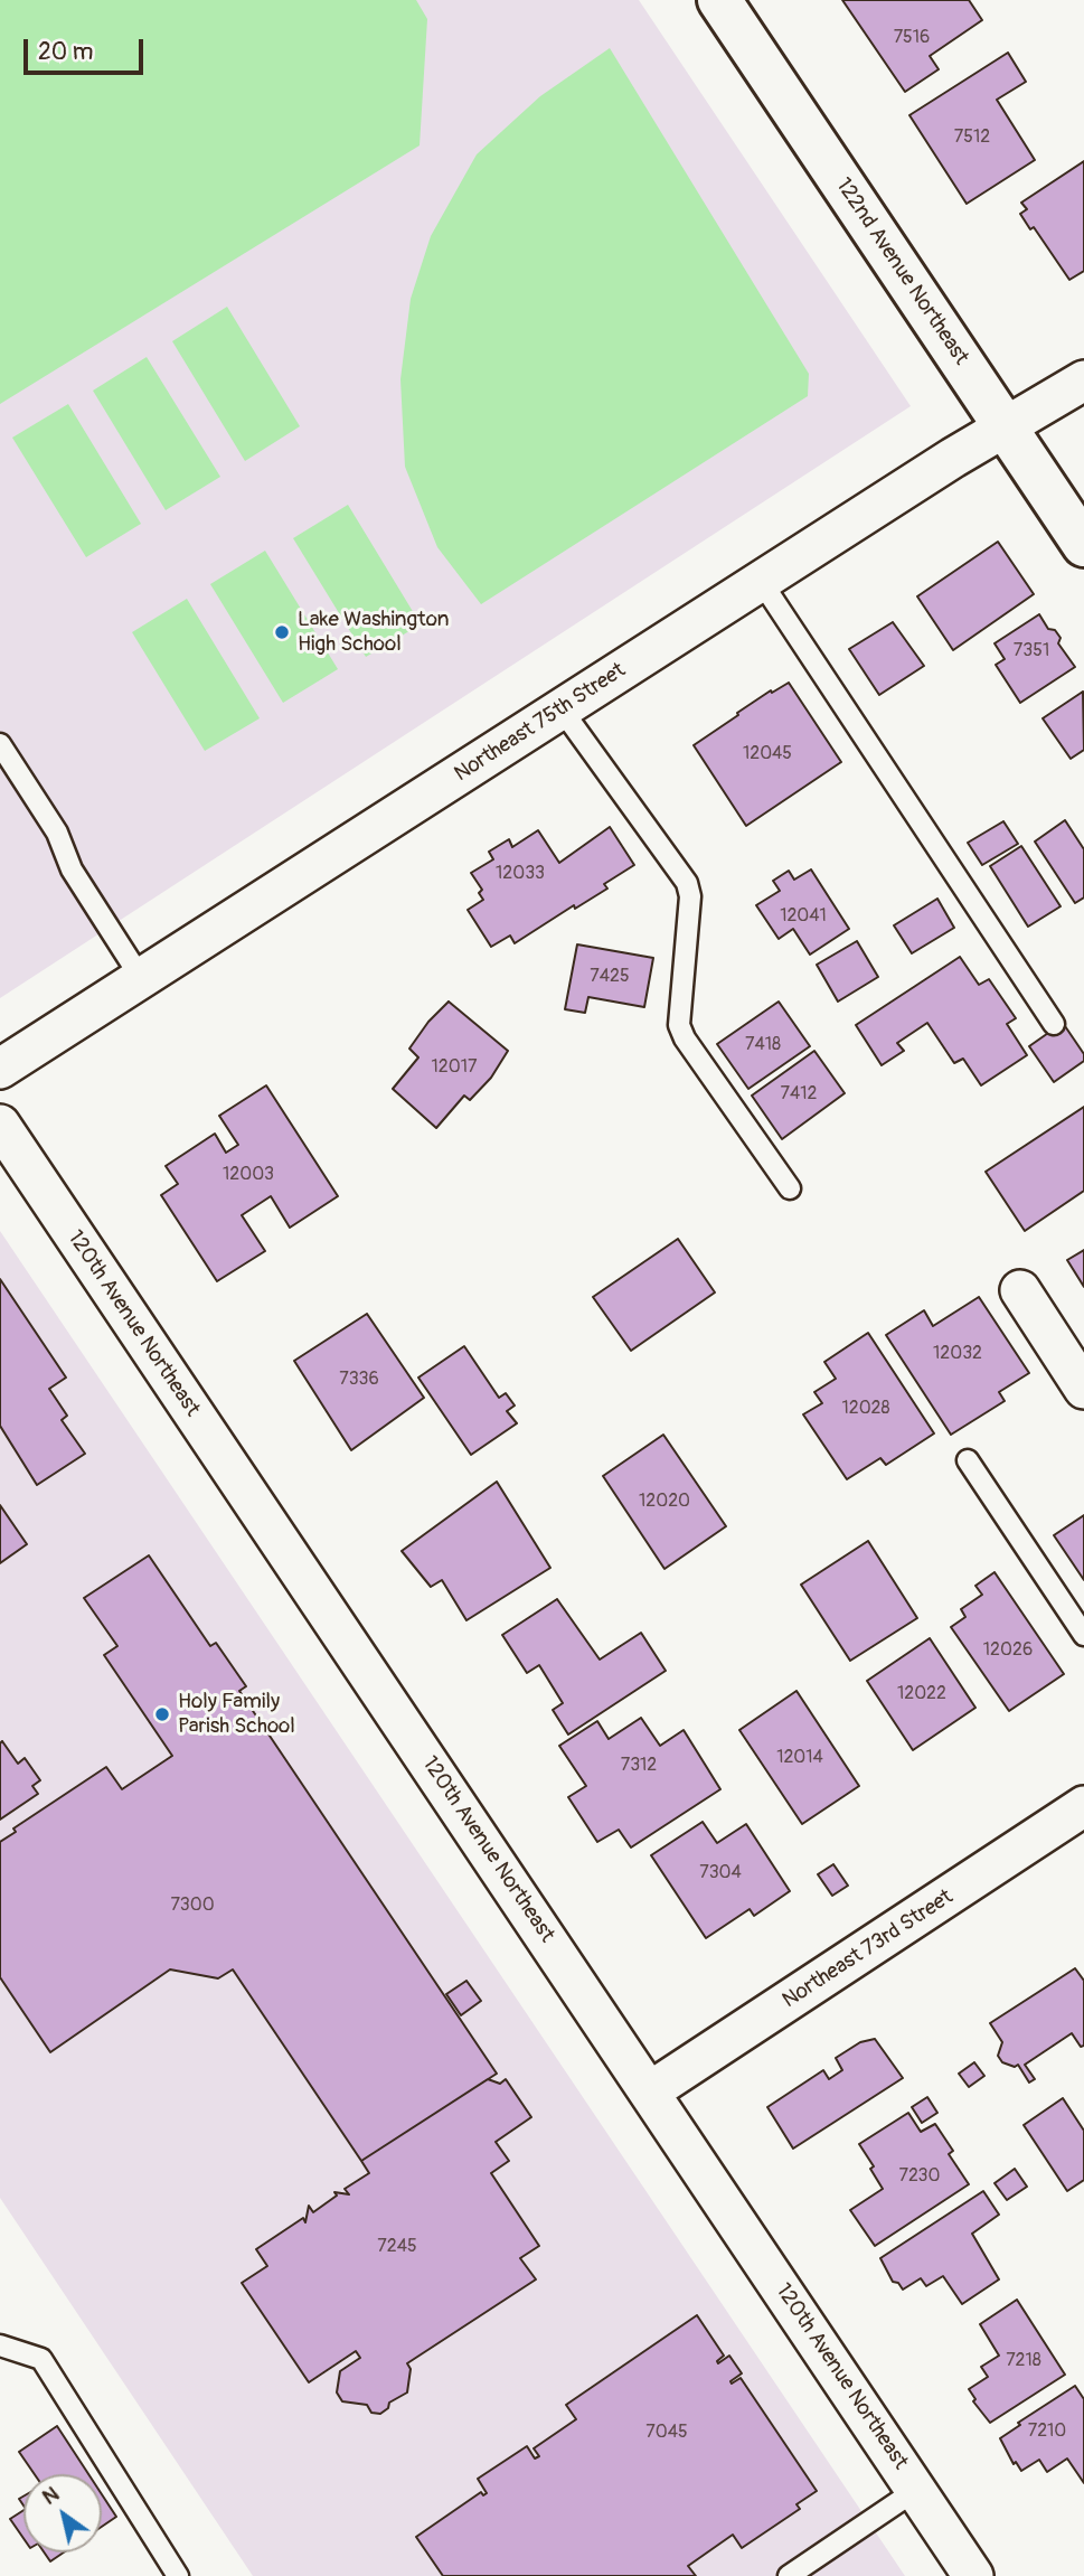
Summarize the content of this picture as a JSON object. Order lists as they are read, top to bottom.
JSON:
{
  "streets": {
    "street": [
      "122nd Avenue Northeast",
      "Northeast 75th Street",
      "120th Avenue Northeast",
      "Northeast 73rd Street"
    ]
  },
  "crossings": [
    ["122nd Avenue Northeast", "Northeast 75th Street"],
    ["120th Avenue Northeast", "Northeast 73rd Street"]
  ],
  "places": ["Lake Washington High School", "Holy Family Parish School"],
  "house_numbers": [
    "7516",
    "7512",
    "7351",
    "12045",
    "12033",
    "12041",
    "7425",
    "7418",
    "12017",
    "7412",
    "12003",
    "12032",
    "7336",
    "12028",
    "12020",
    "12026",
    "12022",
    "12014",
    "7312",
    "7304",
    "7300",
    "7230",
    "7245",
    "7218",
    "7210",
    "7045"
  ],
  "scale_bar": "20 m",
  "north": "top left"
}
